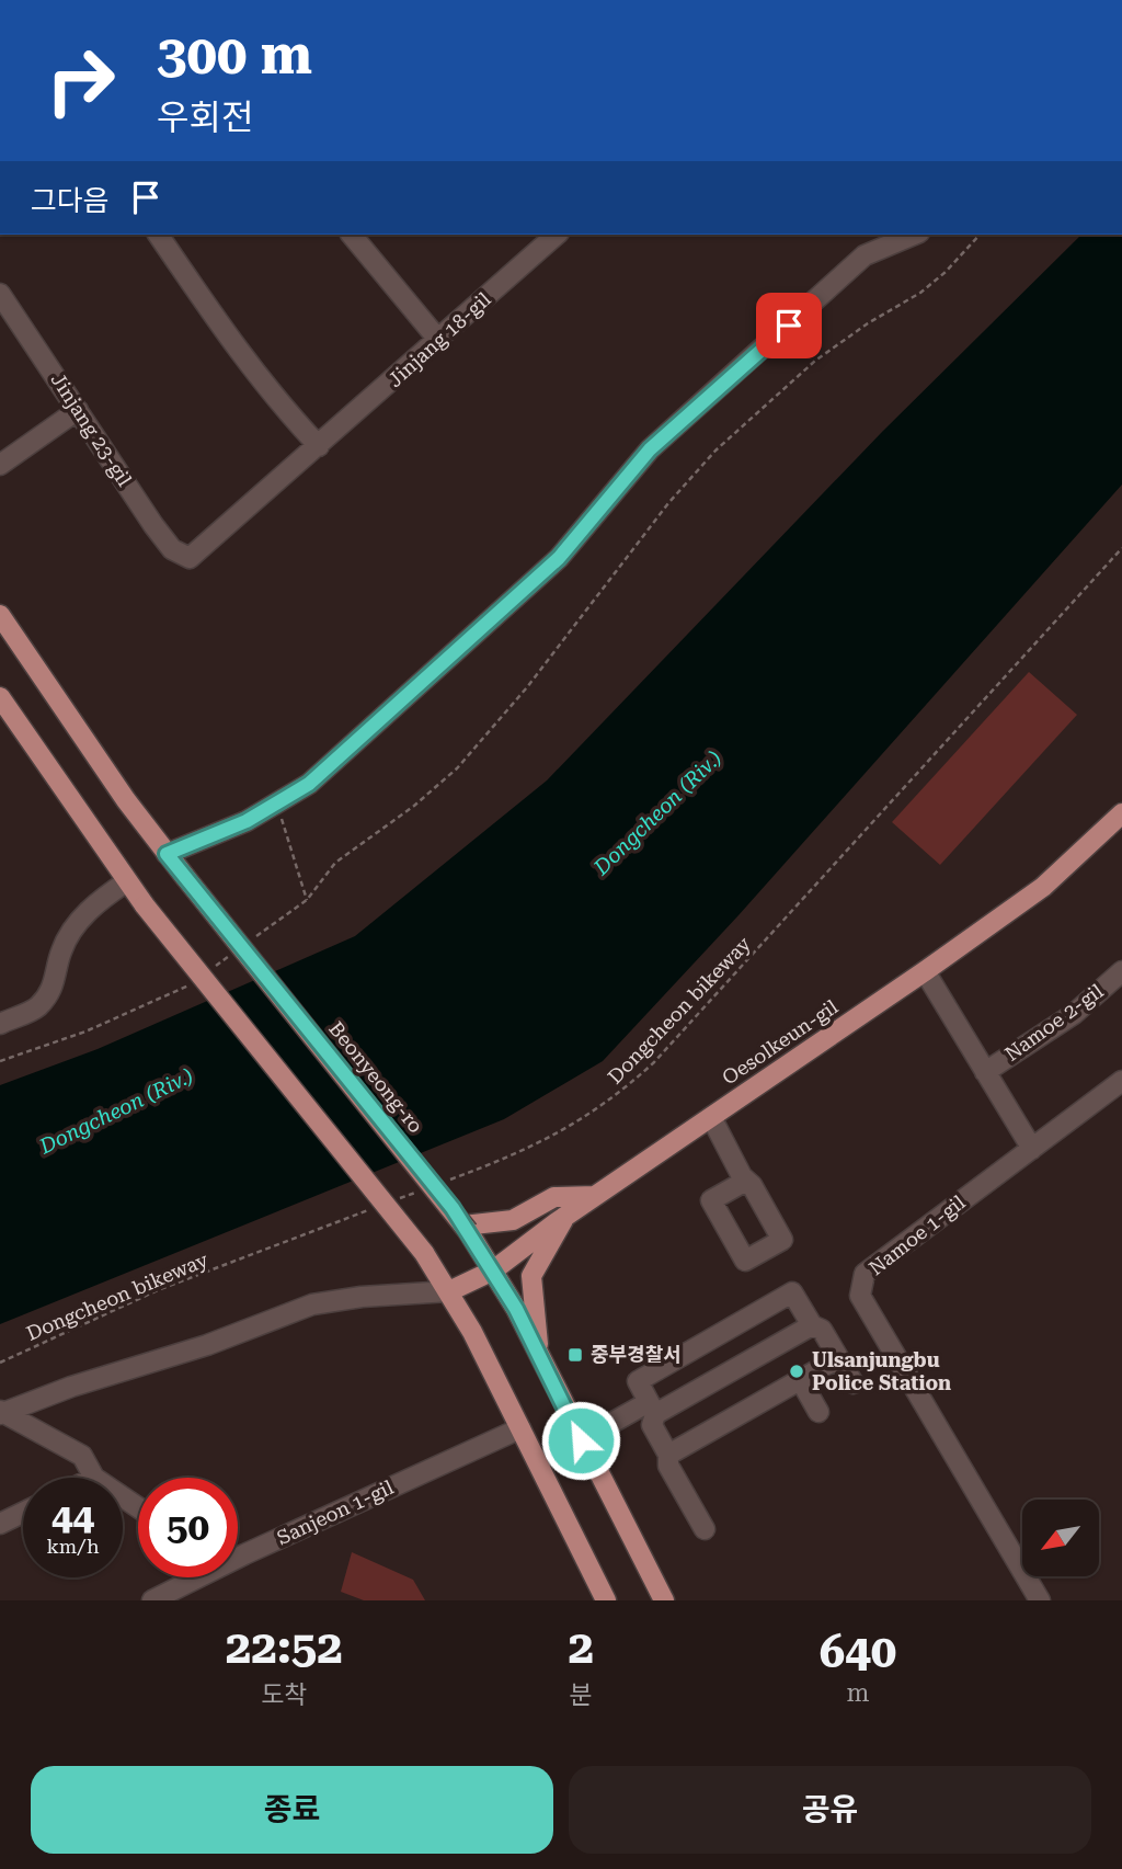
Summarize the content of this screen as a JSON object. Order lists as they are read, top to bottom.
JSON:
{
  "streets": {
    "main road": ["Oesolkeun-gil", "Beonyeong-ro"],
    "street": [
      "Jinjang 18-gil",
      "Jinjang 23-gil",
      "Namoe 2-gil",
      "Namoe 1-gil",
      "Sanjeon 1-gil"
    ],
    "path": ["Dongcheon bikeway"]
  },
  "crossings": [
    ["Jinjang 18-gil", "Jinjang 23-gil"],
    ["Namoe 2-gil", "Oesolkeun-gil"],
    ["Namoe 2-gil", "Namoe 1-gil"],
    ["Oesolkeun-gil", "Beonyeong-ro"]
  ],
  "water": ["Dongcheon (Riv.)"],
  "places": {
    "transit": ["중부경찰서"],
    "other": ["Ulsanjungbu Police Station"]
  },
  "north": "bottom left",
  "page": {
    "turn": ["300 m", "우회전"],
    "then": "그다음",
    "speed": "44 km/h",
    "limit": "50",
    "eta": [
      "22:52",
      "도착",
      "2",
      "분",
      "640",
      "m"
    ],
    "buttons": ["종료", "공유"]
  }
}
